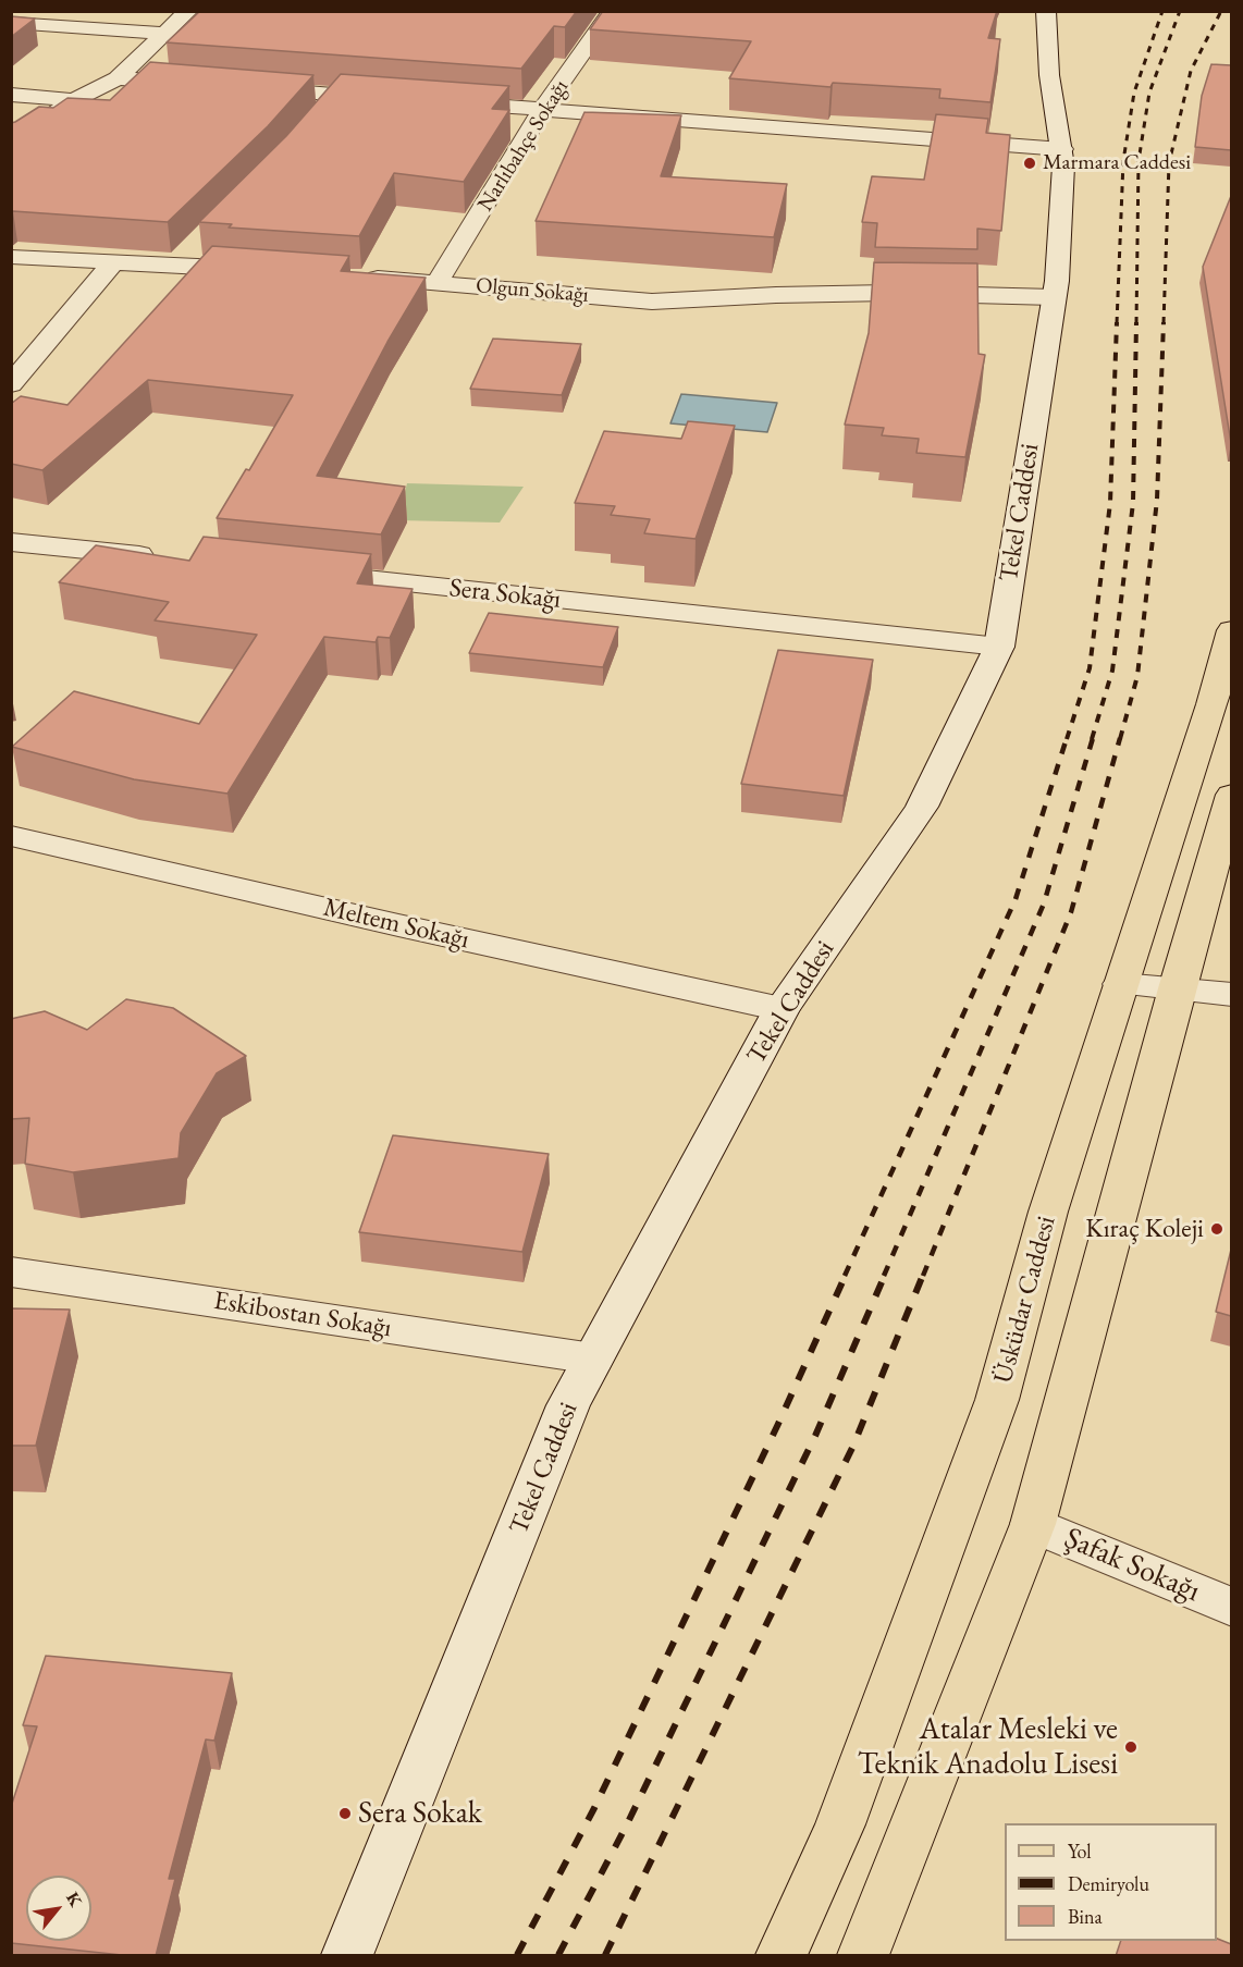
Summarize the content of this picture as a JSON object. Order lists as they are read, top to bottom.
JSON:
{
  "streets": {
    "main road": ["Üsküdar Caddesi"],
    "street": [
      "Narlıbahçe Sokağı",
      "Olgun Sokağı",
      "Tekel Caddesi",
      "Sera Sokağı",
      "Meltem Sokağı",
      "Eskibostan Sokağı",
      "Şafak Sokağı"
    ]
  },
  "crossings": [
    ["Narlıbahçe Sokağı", "Olgun Sokağı"],
    ["Olgun Sokağı", "Tekel Caddesi"],
    ["Tekel Caddesi", "Sera Sokağı"],
    ["Tekel Caddesi", "Meltem Sokağı"],
    ["Tekel Caddesi", "Eskibostan Sokağı"]
  ],
  "places": [
    "Marmara Caddesi",
    "Kıraç Koleji",
    "Atalar Mesleki ve Teknik Anadolu Lisesi",
    "Sera Sokak"
  ],
  "legend": ["Yol", "Demiryolu", "Bina"],
  "north": "top right"
}
